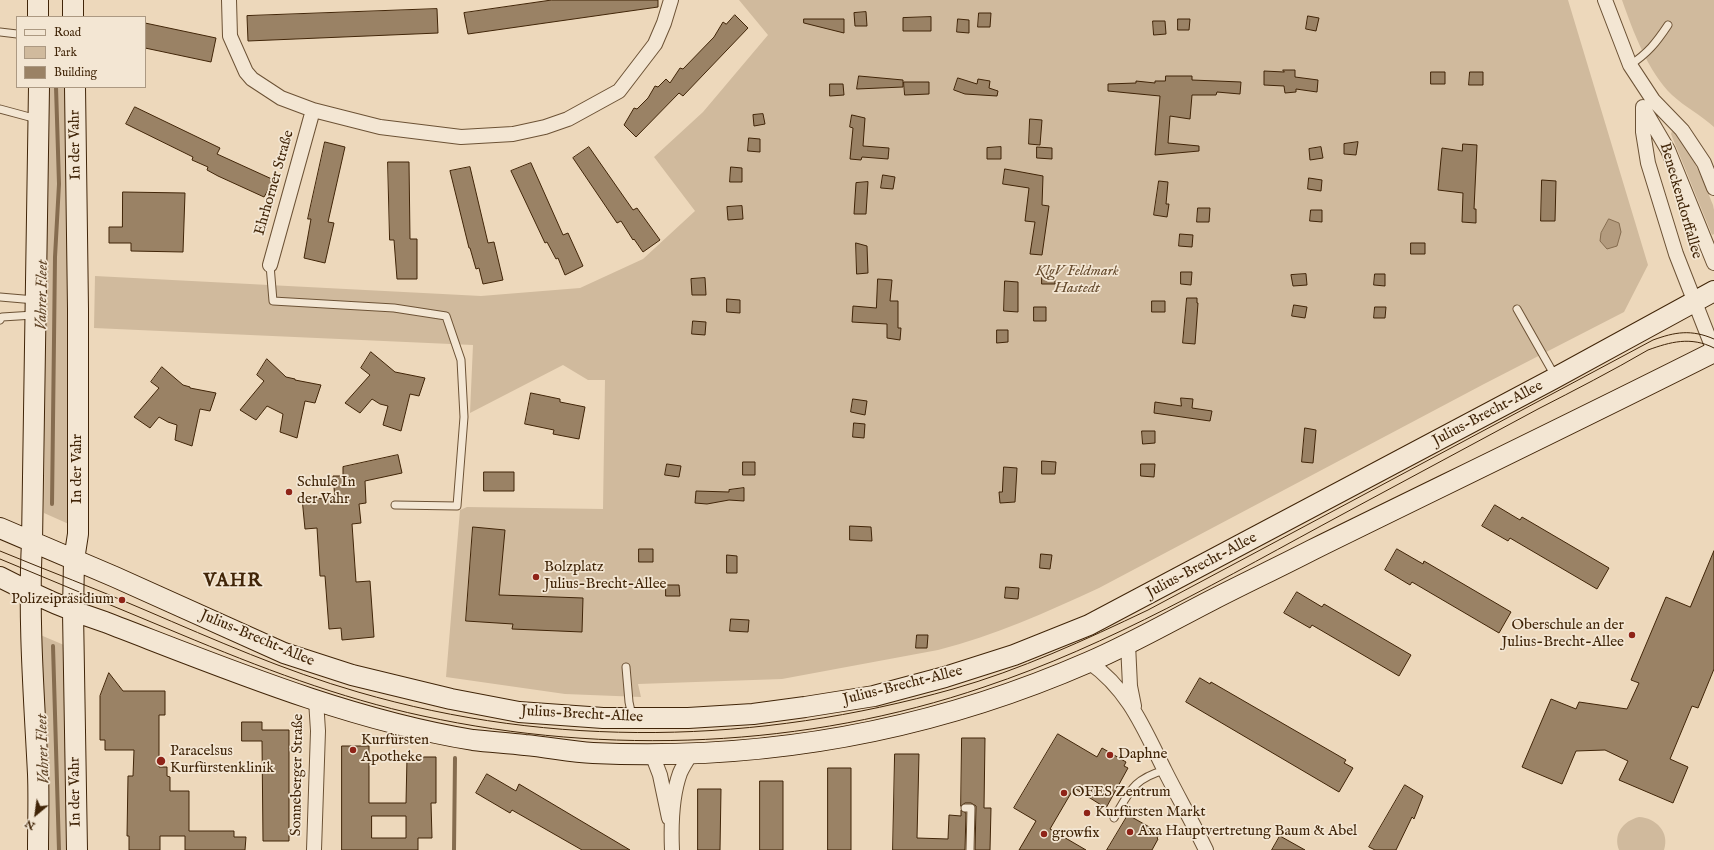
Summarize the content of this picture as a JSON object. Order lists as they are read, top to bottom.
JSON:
{
  "streets": {
    "main road": ["In der Vahr", "Julius-Brecht-Allee"],
    "street": ["Ehrhorner Straße", "Beneckendorffallee", "Sonneberger Straße"]
  },
  "crossings": [
    ["In der Vahr", "Julius-Brecht-Allee"],
    ["Beneckendorffallee", "Julius-Brecht-Allee"]
  ],
  "districts": ["VAHR"],
  "water": ["Vahrer Fleet"],
  "parks": ["KlgV Feldmark Hastedt"],
  "places": [
    "Schule In der Vahr",
    "Bolzplatz Julius-Brecht-Allee",
    "Polizeipräsidium",
    "Oberschule an der Julius-Brecht-Allee",
    "Kurfürsten Apotheke",
    "Daphne",
    "Paracelsus Kurfürstenklinik",
    "OFES Zentrum",
    "Kurfürsten Markt",
    "Axa Hauptvertretung Baum & Abel",
    "growfix"
  ],
  "legend": ["Road", "Park", "Building"],
  "north": "bottom left"
}
